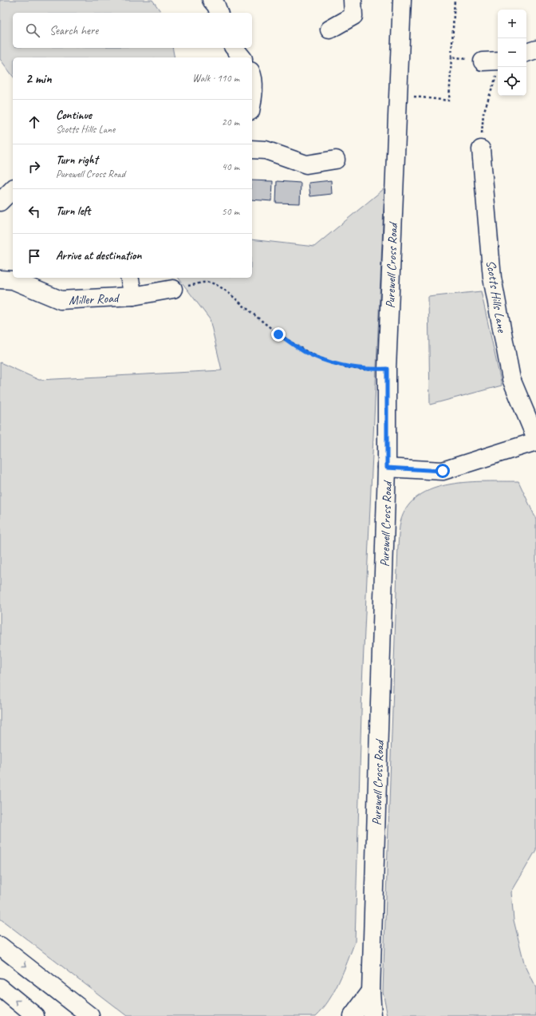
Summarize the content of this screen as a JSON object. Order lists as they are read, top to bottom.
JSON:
{
  "streets": {
    "main road": ["Purewell Cross Road", "Scotts Hills Lane", "Miller Road"]
  },
  "page": {
    "map_buttons": ["+", "−"],
    "search": "Search here",
    "heading": ["2 min", "Walk · 110 m"],
    "list": [
      ["Continue", "Scotts Hills Lane", "20 m"],
      ["Turn right", "Purewell Cross Road", "40 m"],
      ["Turn left", "50 m"],
      "Arrive at destination"
    ]
  }
}
